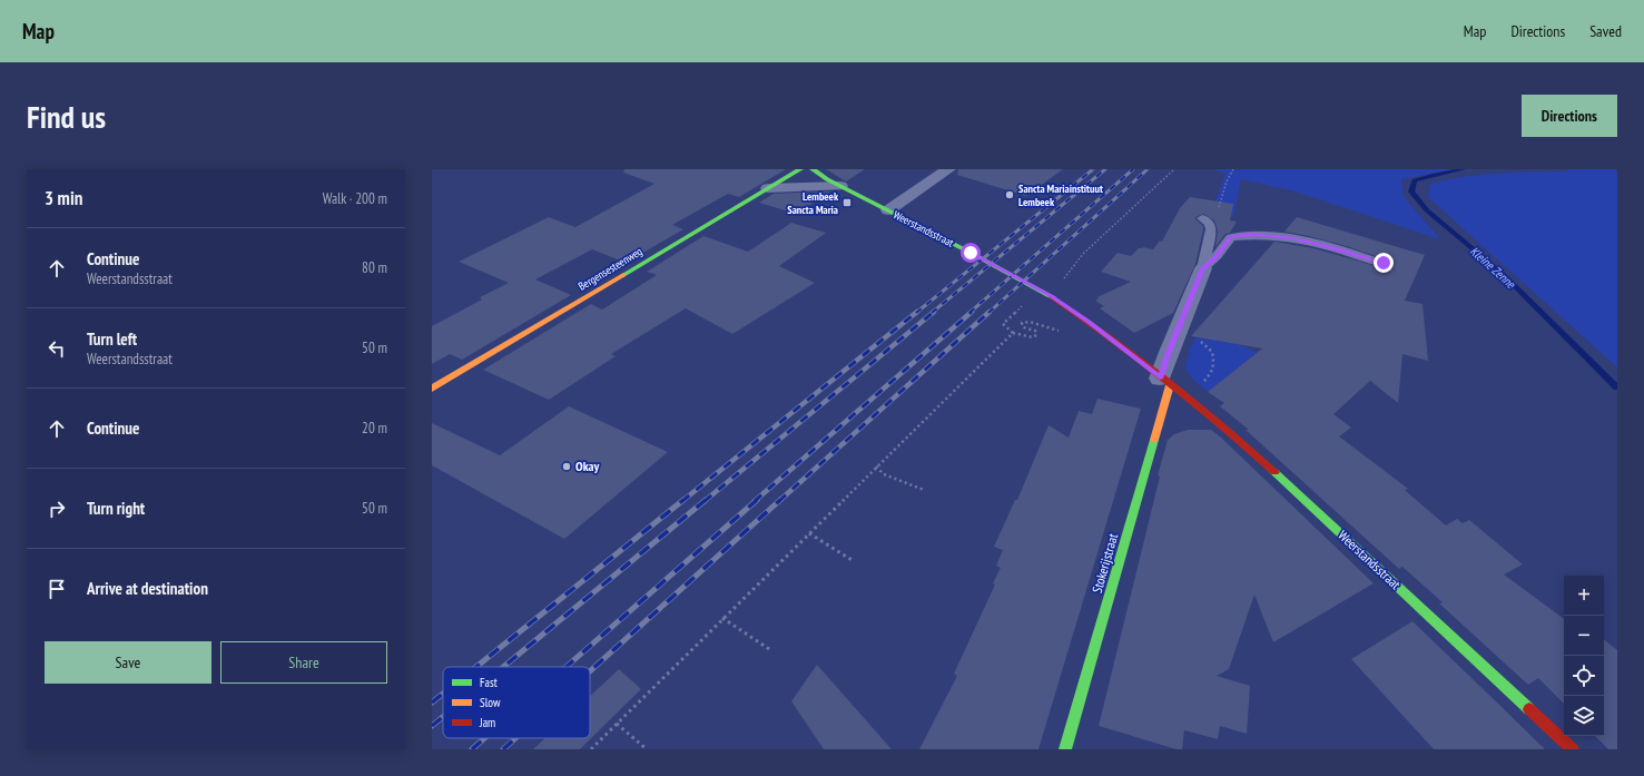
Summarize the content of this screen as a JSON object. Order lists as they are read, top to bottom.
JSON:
{
  "streets": {
    "street": ["Weerstandsstraat", "Bergensesteenweg", "Stokerijstraat"]
  },
  "crossings": [
    ["Weerstandsstraat", "Bergensesteenweg"],
    ["Weerstandsstraat", "Stokerijstraat"]
  ],
  "water": ["Kleine Zenne"],
  "places": {
    "other": ["Sancta Mariainstituut Lembeek", "Okay"],
    "transit": ["Lembeek Sancta Maria"]
  },
  "legend": ["Fast", "Slow", "Jam"],
  "page": {
    "header": "Map",
    "nav": ["Map", "Directions", "Saved"],
    "buttons": [
      "Directions",
      ["Save", "Share"]
    ],
    "title": "Find us",
    "heading": ["3 min", "Walk · 200 m"],
    "list": [
      ["Continue", "Weerstandsstraat", "80 m"],
      ["Turn left", "Weerstandsstraat", "50 m"],
      ["Continue", "20 m"],
      ["Turn right", "50 m"],
      "Arrive at destination"
    ],
    "map_buttons": ["+", "−"]
  }
}
